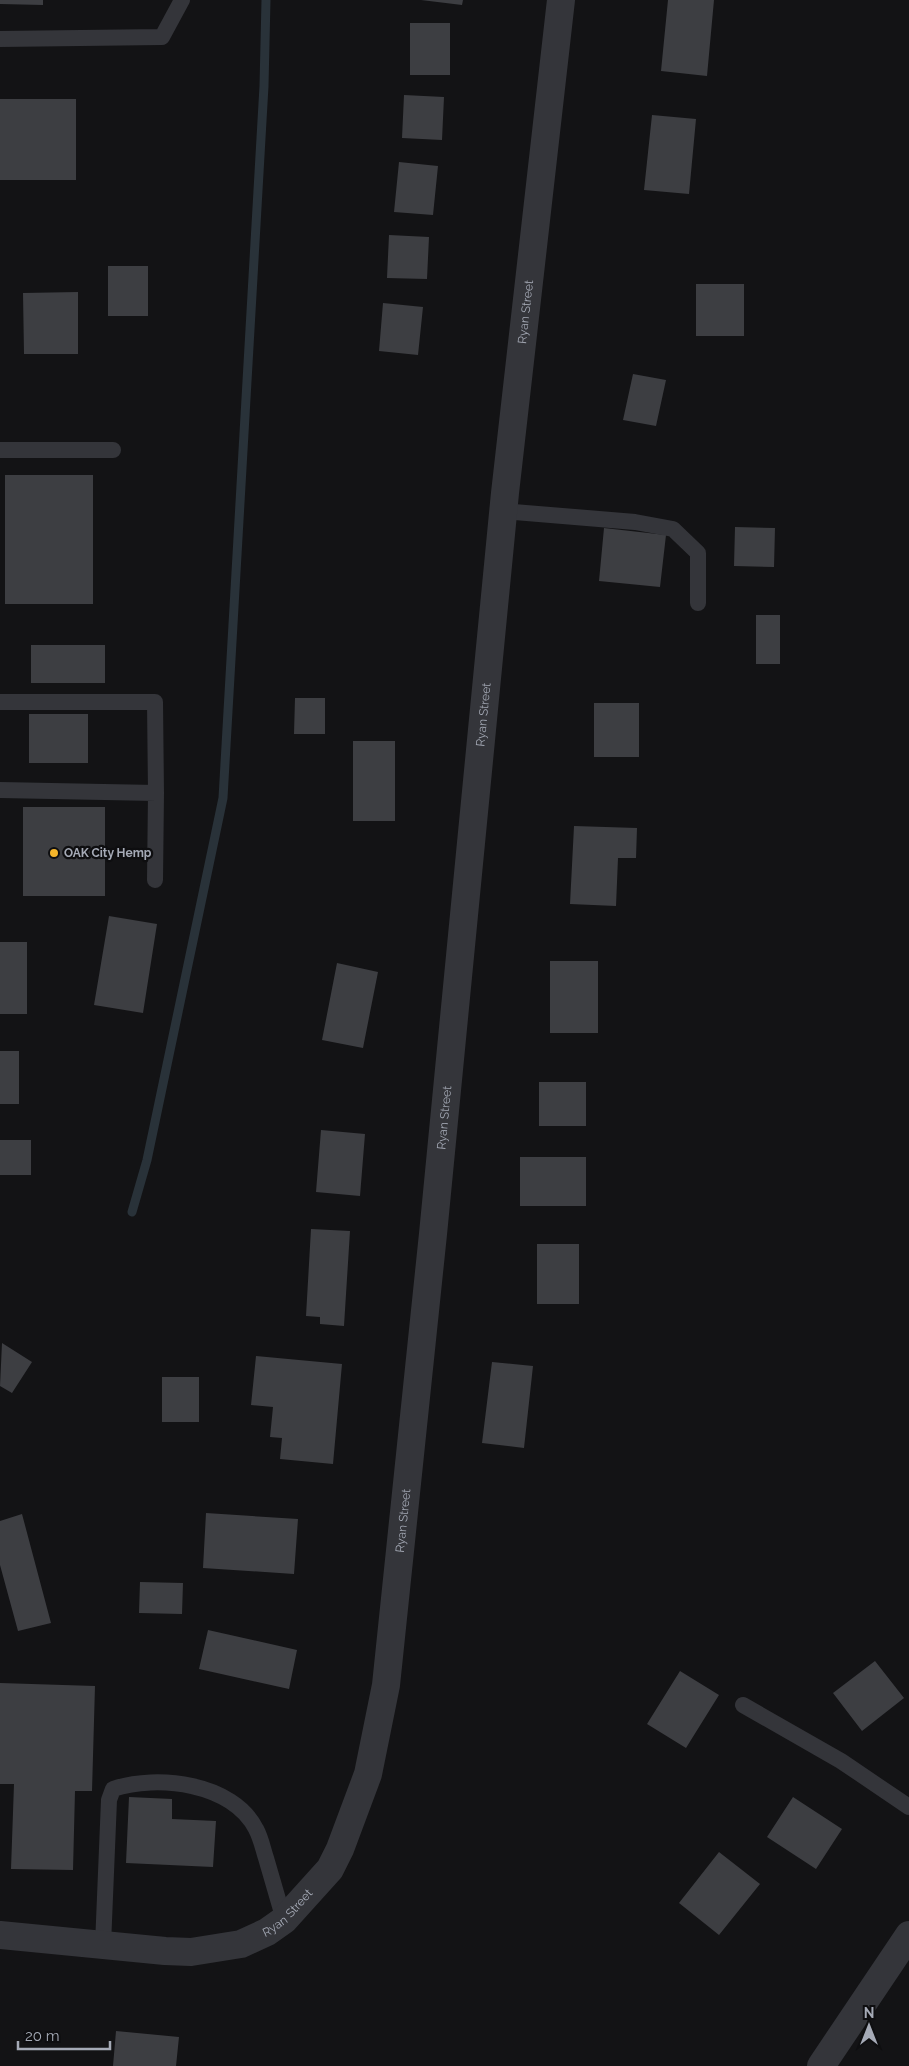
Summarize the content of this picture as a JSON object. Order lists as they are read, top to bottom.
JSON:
{
  "streets": {
    "street": ["Ryan Street"]
  },
  "places": ["OAK City Hemp"],
  "scale_bar": "20 m",
  "north": "top"
}
